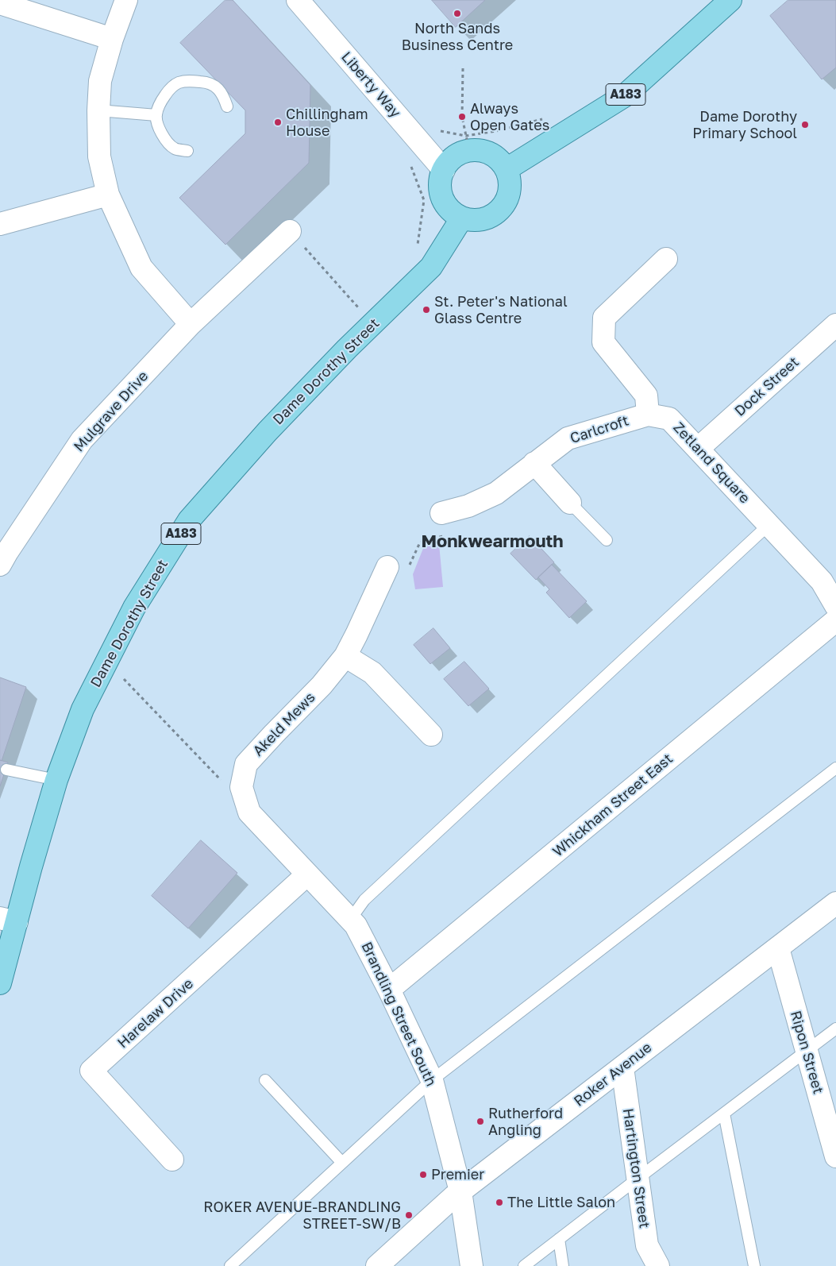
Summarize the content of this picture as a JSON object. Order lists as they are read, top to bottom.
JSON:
{
  "streets": {
    "main road": ["A183", "Dame Dorothy Street"],
    "street": [
      "Liberty Way",
      "Dock Street",
      "Mulgrave Drive",
      "Carlcroft",
      "Zetland Square",
      "Akeld Mews",
      "Whickham Street East",
      "Harelaw Drive",
      "Brandling Street South",
      "Ripon Street",
      "Roker Avenue",
      "Hartington Street"
    ]
  },
  "crossings": [
    ["Liberty Way", "A183"],
    ["Liberty Way", "Dame Dorothy Street"],
    ["A183", "Dame Dorothy Street"],
    ["Dock Street", "Zetland Square"],
    ["Carlcroft", "Zetland Square"],
    ["Akeld Mews", "Harelaw Drive"],
    ["Akeld Mews", "Brandling Street South"],
    ["Whickham Street East", "Brandling Street South"],
    ["Harelaw Drive", "Brandling Street South"],
    ["Brandling Street South", "Roker Avenue"],
    ["Ripon Street", "Roker Avenue"],
    ["Roker Avenue", "Hartington Street"]
  ],
  "districts": ["Monkwearmouth"],
  "places": [
    "North Sands Business Centre",
    "Always Open Gates",
    "Chillingham House",
    "Dame Dorothy Primary School",
    "St. Peter's National Glass Centre",
    "Rutherford Angling",
    "Premier",
    "The Little Salon",
    "ROKER AVENUE-BRANDLING STREET-SW/B"
  ]
}
